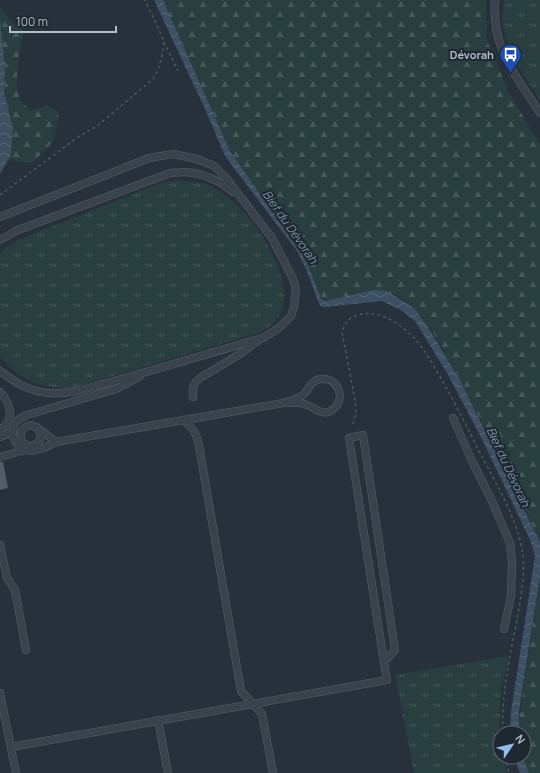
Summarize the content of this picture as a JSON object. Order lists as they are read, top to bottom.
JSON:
{
  "water": ["Bief du Dévorah"],
  "places": {
    "bus stop": ["Dévorah"]
  },
  "scale_bar": "100 m",
  "north": "top right"
}
